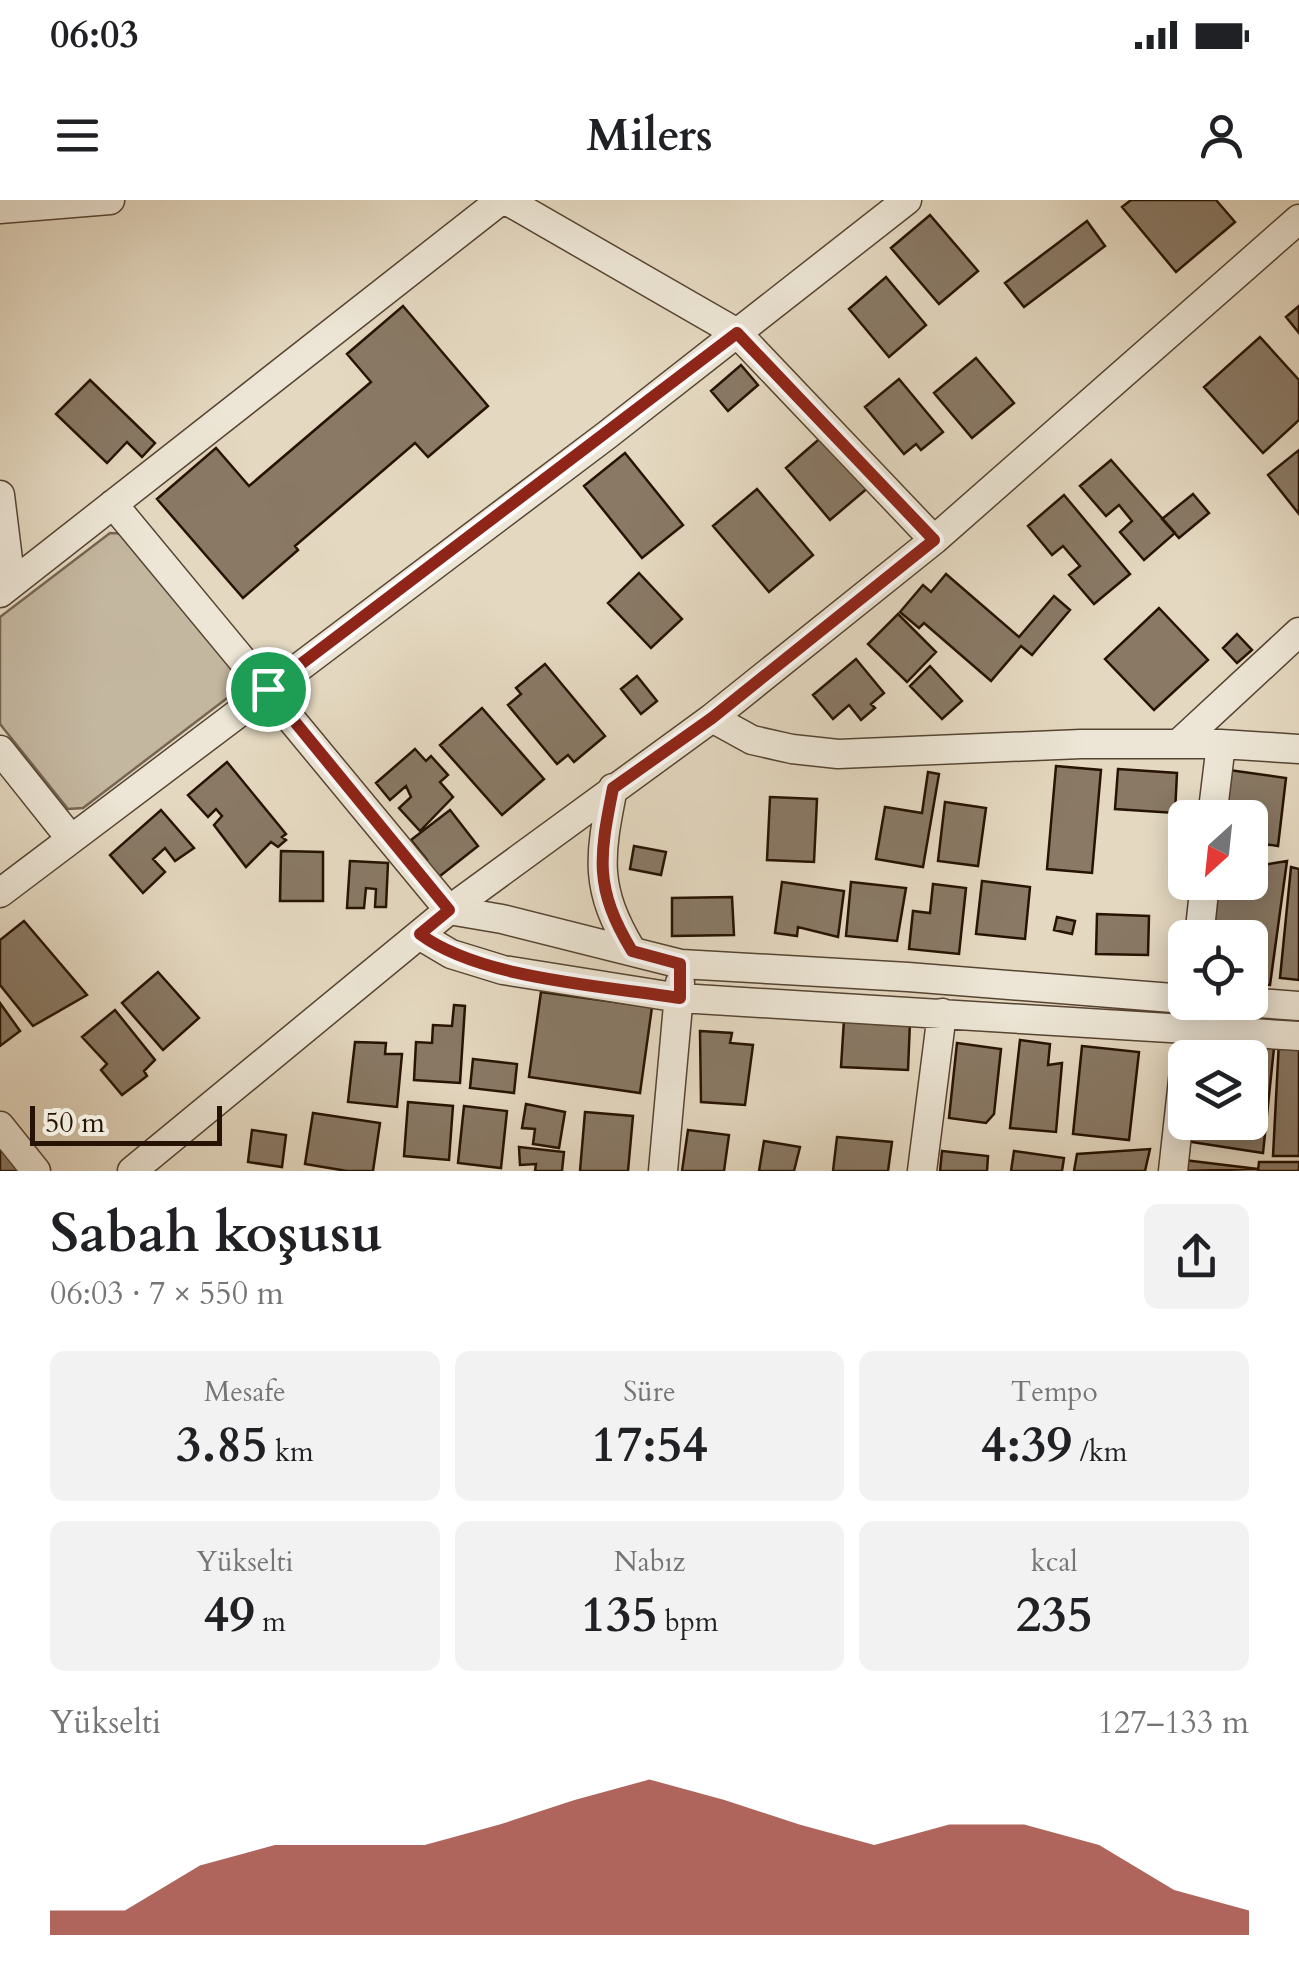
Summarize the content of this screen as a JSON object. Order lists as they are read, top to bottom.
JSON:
{
  "scale_bar": "50 m",
  "north": "bottom left",
  "page": {
    "status": "06:03",
    "header": "Milers",
    "scale": "50 m",
    "heading": ["Sabah koşusu", "06:03 · 7 × 550 m"],
    "stats": [
      ["Mesafe", "3.85 km"],
      ["Süre", "17:54"],
      ["Tempo", "4:39 /km"],
      ["Yükselti", "49 m"],
      ["Nabız", "135 bpm"],
      ["kcal", "235"]
    ],
    "chart": ["Yükselti", "127–133 m"]
  }
}
